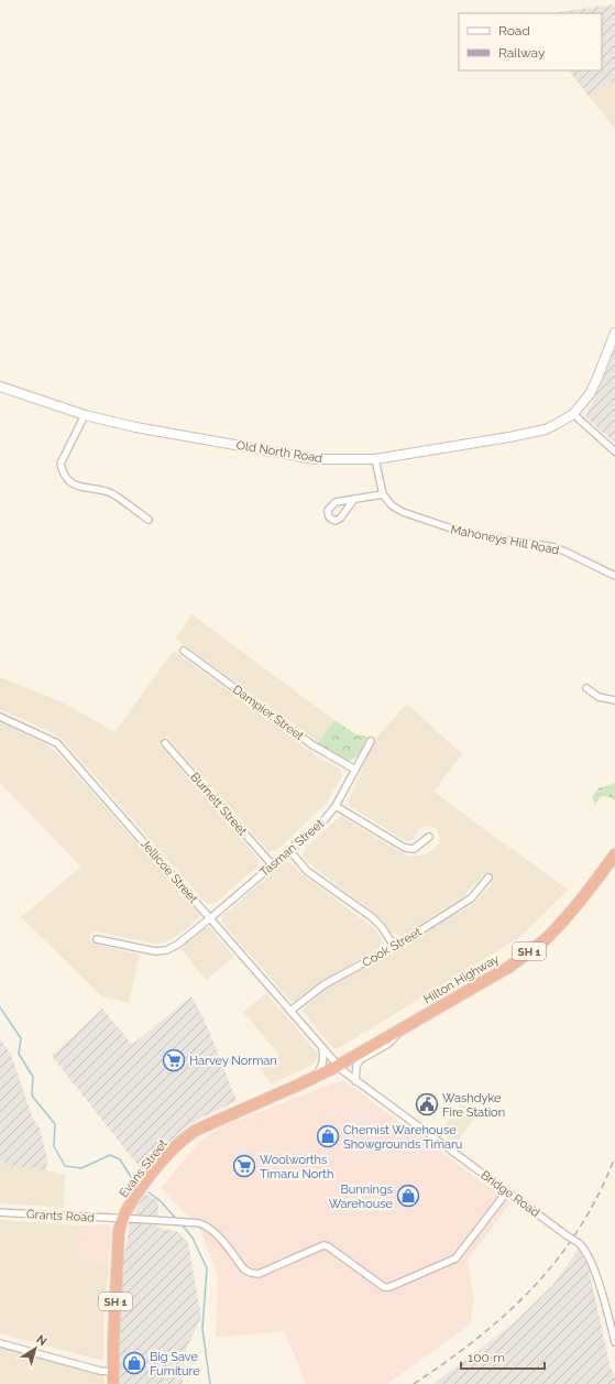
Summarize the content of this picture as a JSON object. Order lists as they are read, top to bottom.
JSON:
{
  "streets": {
    "highway": ["SH 1", "Hilton Highway", "Evans Street"],
    "street": [
      "Old North Road",
      "Mahoneys Hill Road",
      "Dampier Street",
      "Burnett Street",
      "Tasman Street",
      "Jellicoe Street",
      "Cook Street",
      "Bridge Road",
      "Grants Road"
    ]
  },
  "crossings": [
    ["Old North Road", "Mahoneys Hill Road"],
    ["Dampier Street", "Tasman Street"],
    ["Burnett Street", "Tasman Street"],
    ["Tasman Street", "Jellicoe Street"],
    ["Jellicoe Street", "Cook Street"],
    ["Jellicoe Street", "Hilton Highway"],
    ["Jellicoe Street", "Evans Street"],
    ["Jellicoe Street", "Bridge Road"],
    ["Hilton Highway", "Evans Street"],
    ["Hilton Highway", "Bridge Road"],
    ["Evans Street", "Bridge Road"],
    ["Evans Street", "Grants Road"],
    ["Bridge Road", "Grants Road"]
  ],
  "places": {
    "supermarket": ["Harvey Norman", "Woolworths Timaru North"],
    "public building": ["Washdyke Fire Station"],
    "shop": ["Chemist Warehouse Showgrounds Timaru", "Bunnings Warehouse", "Big Save Furniture"]
  },
  "legend": ["Road", "Railway"],
  "scale_bar": "100 m",
  "north": "top right"
}
